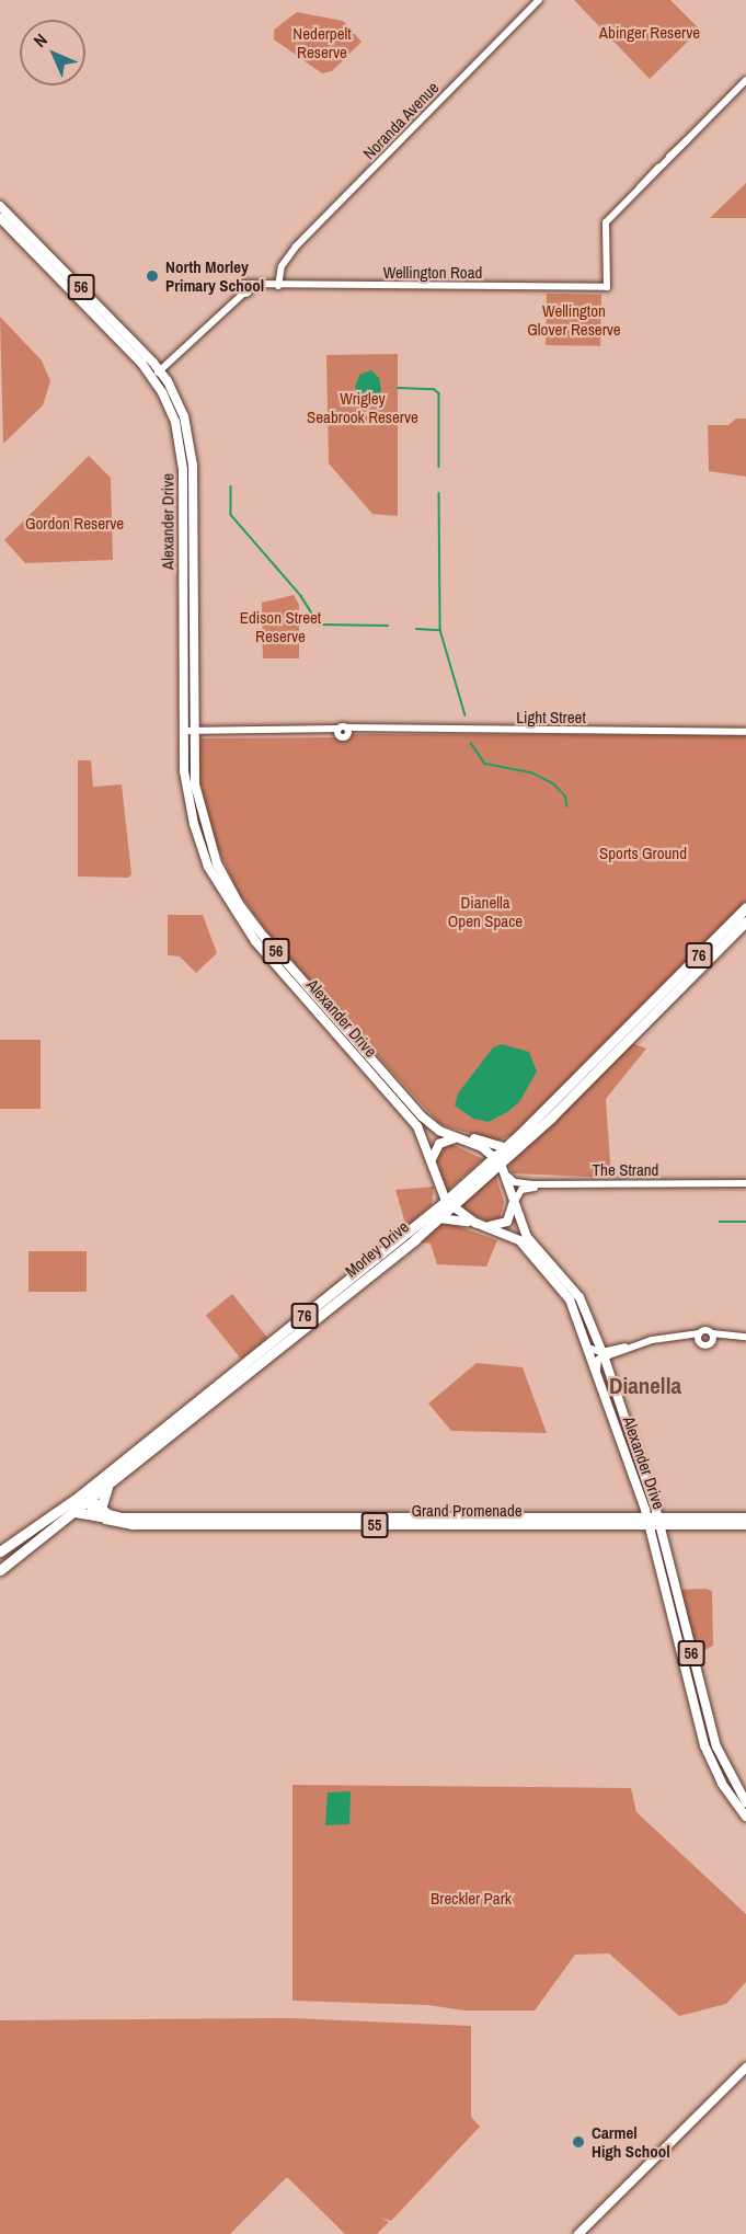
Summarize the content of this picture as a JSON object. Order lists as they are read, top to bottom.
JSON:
{
  "streets": {
    "highway": ["76", "Morley Drive"],
    "main road": [
      "56",
      "Alexander Drive",
      "Grand Promenade",
      "55"
    ],
    "street": [
      "Noranda Avenue",
      "Wellington Road",
      "Light Street",
      "The Strand"
    ]
  },
  "crossings": [
    ["Noranda Avenue", "Wellington Road"],
    ["Wellington Road", "Alexander Drive"],
    ["56", "Alexander Drive"],
    ["56", "Morley Drive"],
    ["Alexander Drive", "Light Street"],
    ["Alexander Drive", "The Strand"],
    ["Alexander Drive", "Morley Drive"],
    ["Alexander Drive", "Grand Promenade"],
    ["Morley Drive", "Grand Promenade"]
  ],
  "districts": ["Dianella"],
  "parks": [
    "Nederpelt Reserve",
    "Abinger Reserve",
    "Wellington Glover Reserve",
    "Wrigley Seabrook Reserve",
    "Gordon Reserve",
    "Edison Street Reserve",
    "Sports Ground",
    "Dianella Open Space",
    "Breckler Park"
  ],
  "places": ["North Morley Primary School", "Carmel High School"],
  "north": "top left"
}
